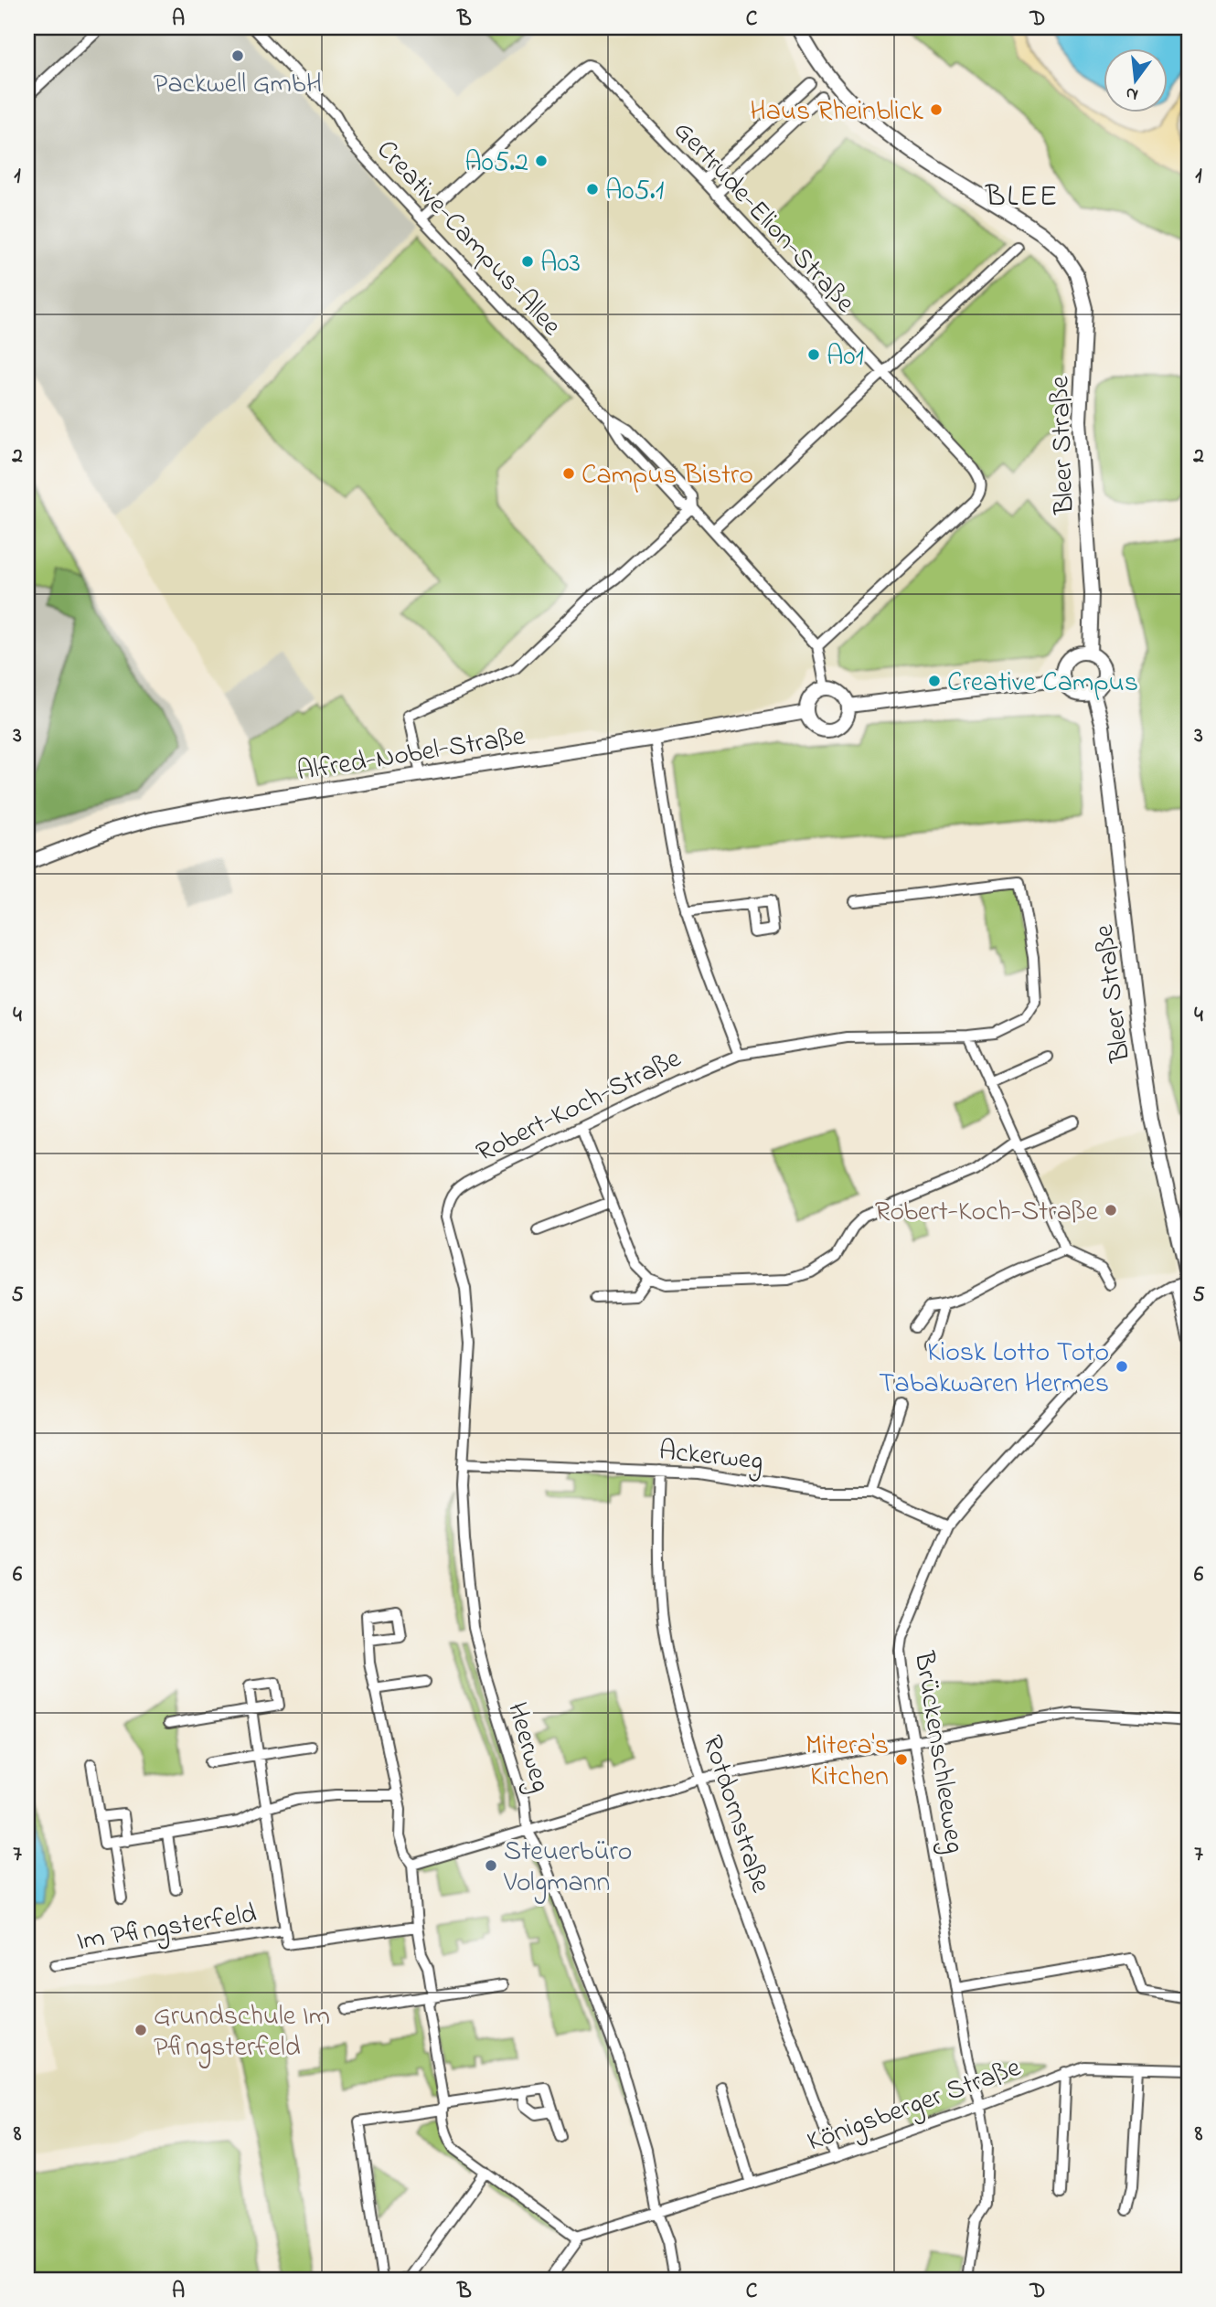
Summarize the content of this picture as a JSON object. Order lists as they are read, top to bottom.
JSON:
{
  "streets": {
    "street": [
      "Gertrude-Elion-Straße",
      "Creative-Campus-Allee",
      "Bleer Straße",
      "Alfred-Nobel-Straße",
      "Robert-Koch-Straße",
      "Ackerweg",
      "Heerweg",
      "Brückenschleeweg",
      "Rotdornstraße",
      "Im Pfingsterfeld",
      "Königsberger Straße"
    ]
  },
  "crossings": [
    ["Gertrude-Elion-Straße", "Creative-Campus-Allee"],
    ["Bleer Straße", "Brückenschleeweg"],
    ["Robert-Koch-Straße", "Heerweg"],
    ["Ackerweg", "Heerweg"],
    ["Ackerweg", "Brückenschleeweg"],
    ["Ackerweg", "Rotdornstraße"],
    ["Heerweg", "Königsberger Straße"],
    ["Brückenschleeweg", "Königsberger Straße"],
    ["Rotdornstraße", "Königsberger Straße"]
  ],
  "districts": ["BLEE"],
  "places": [
    "Packwell GmbH",
    "Haus Rheinblick",
    "A05.2",
    "A05.1",
    "A03",
    "A01",
    "Campus Bistro",
    "Creative Campus",
    "Robert-Koch-Straße",
    "Kiosk Lotto Toto Tabakwaren Hermes",
    "Mitera's Kitchen",
    "Steuerbüro Volgmann",
    "Grundschule Im Pfingsterfeld"
  ],
  "north": "bottom",
  "grid": {
    "columns": [
      "A",
      "B",
      "C",
      "D"
    ],
    "rows": [
      "1",
      "2",
      "3",
      "4",
      "5",
      "6",
      "7",
      "8"
    ]
  }
}
